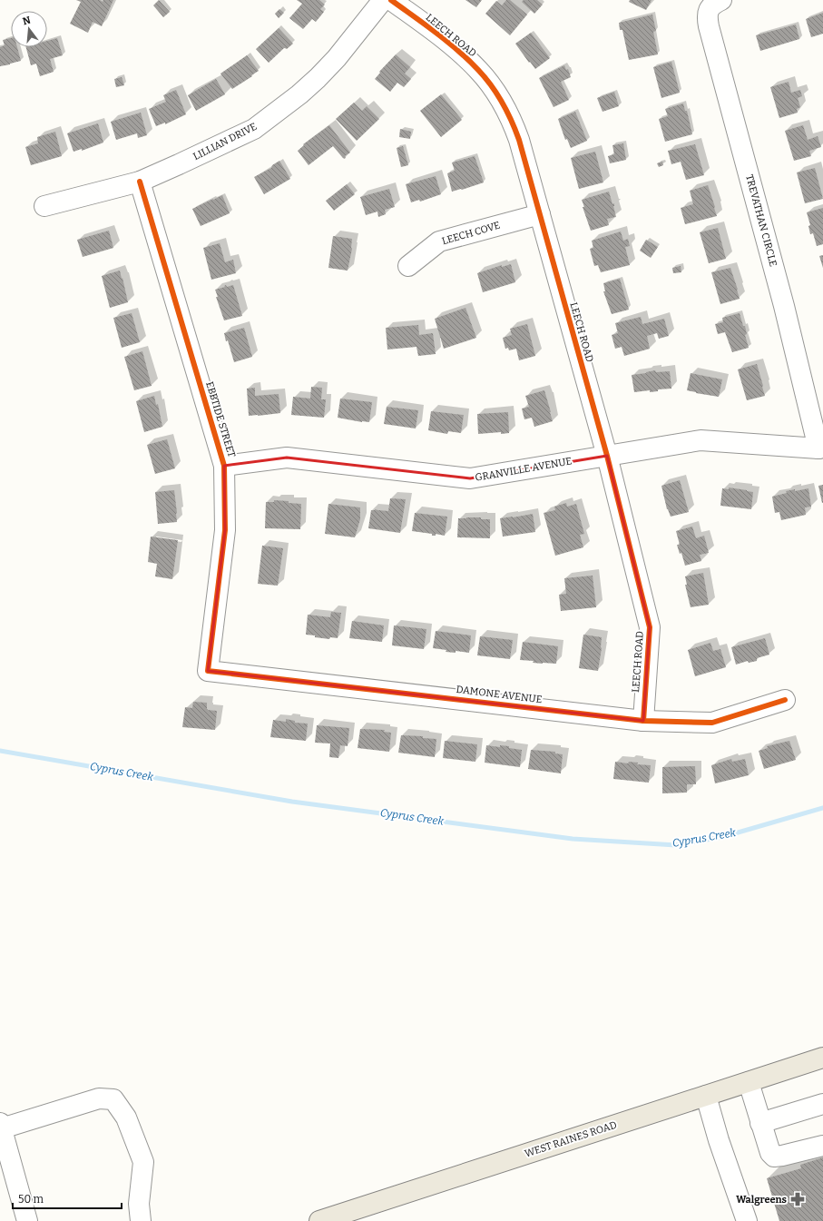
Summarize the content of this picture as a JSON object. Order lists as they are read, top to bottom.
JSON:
{
  "streets": {
    "main road": ["WEST RAINES ROAD"],
    "street": [
      "LEECH ROAD",
      "LILLIAN DRIVE",
      "TREVATHAN CIRCLE",
      "LEECH COVE",
      "EBBTIDE STREET",
      "GRANVILLE AVENUE",
      "DAMONE AVENUE"
    ]
  },
  "crossings": [
    ["LEECH ROAD", "LEECH COVE"],
    ["LEECH ROAD", "GRANVILLE AVENUE"],
    ["LEECH ROAD", "DAMONE AVENUE"],
    ["LILLIAN DRIVE", "EBBTIDE STREET"],
    ["TREVATHAN CIRCLE", "GRANVILLE AVENUE"],
    ["EBBTIDE STREET", "GRANVILLE AVENUE"],
    ["EBBTIDE STREET", "DAMONE AVENUE"]
  ],
  "water": ["Cyprus Creek"],
  "places": {
    "pharmacy": ["Walgreens"]
  },
  "scale_bar": "50 m",
  "north": "top"
}
